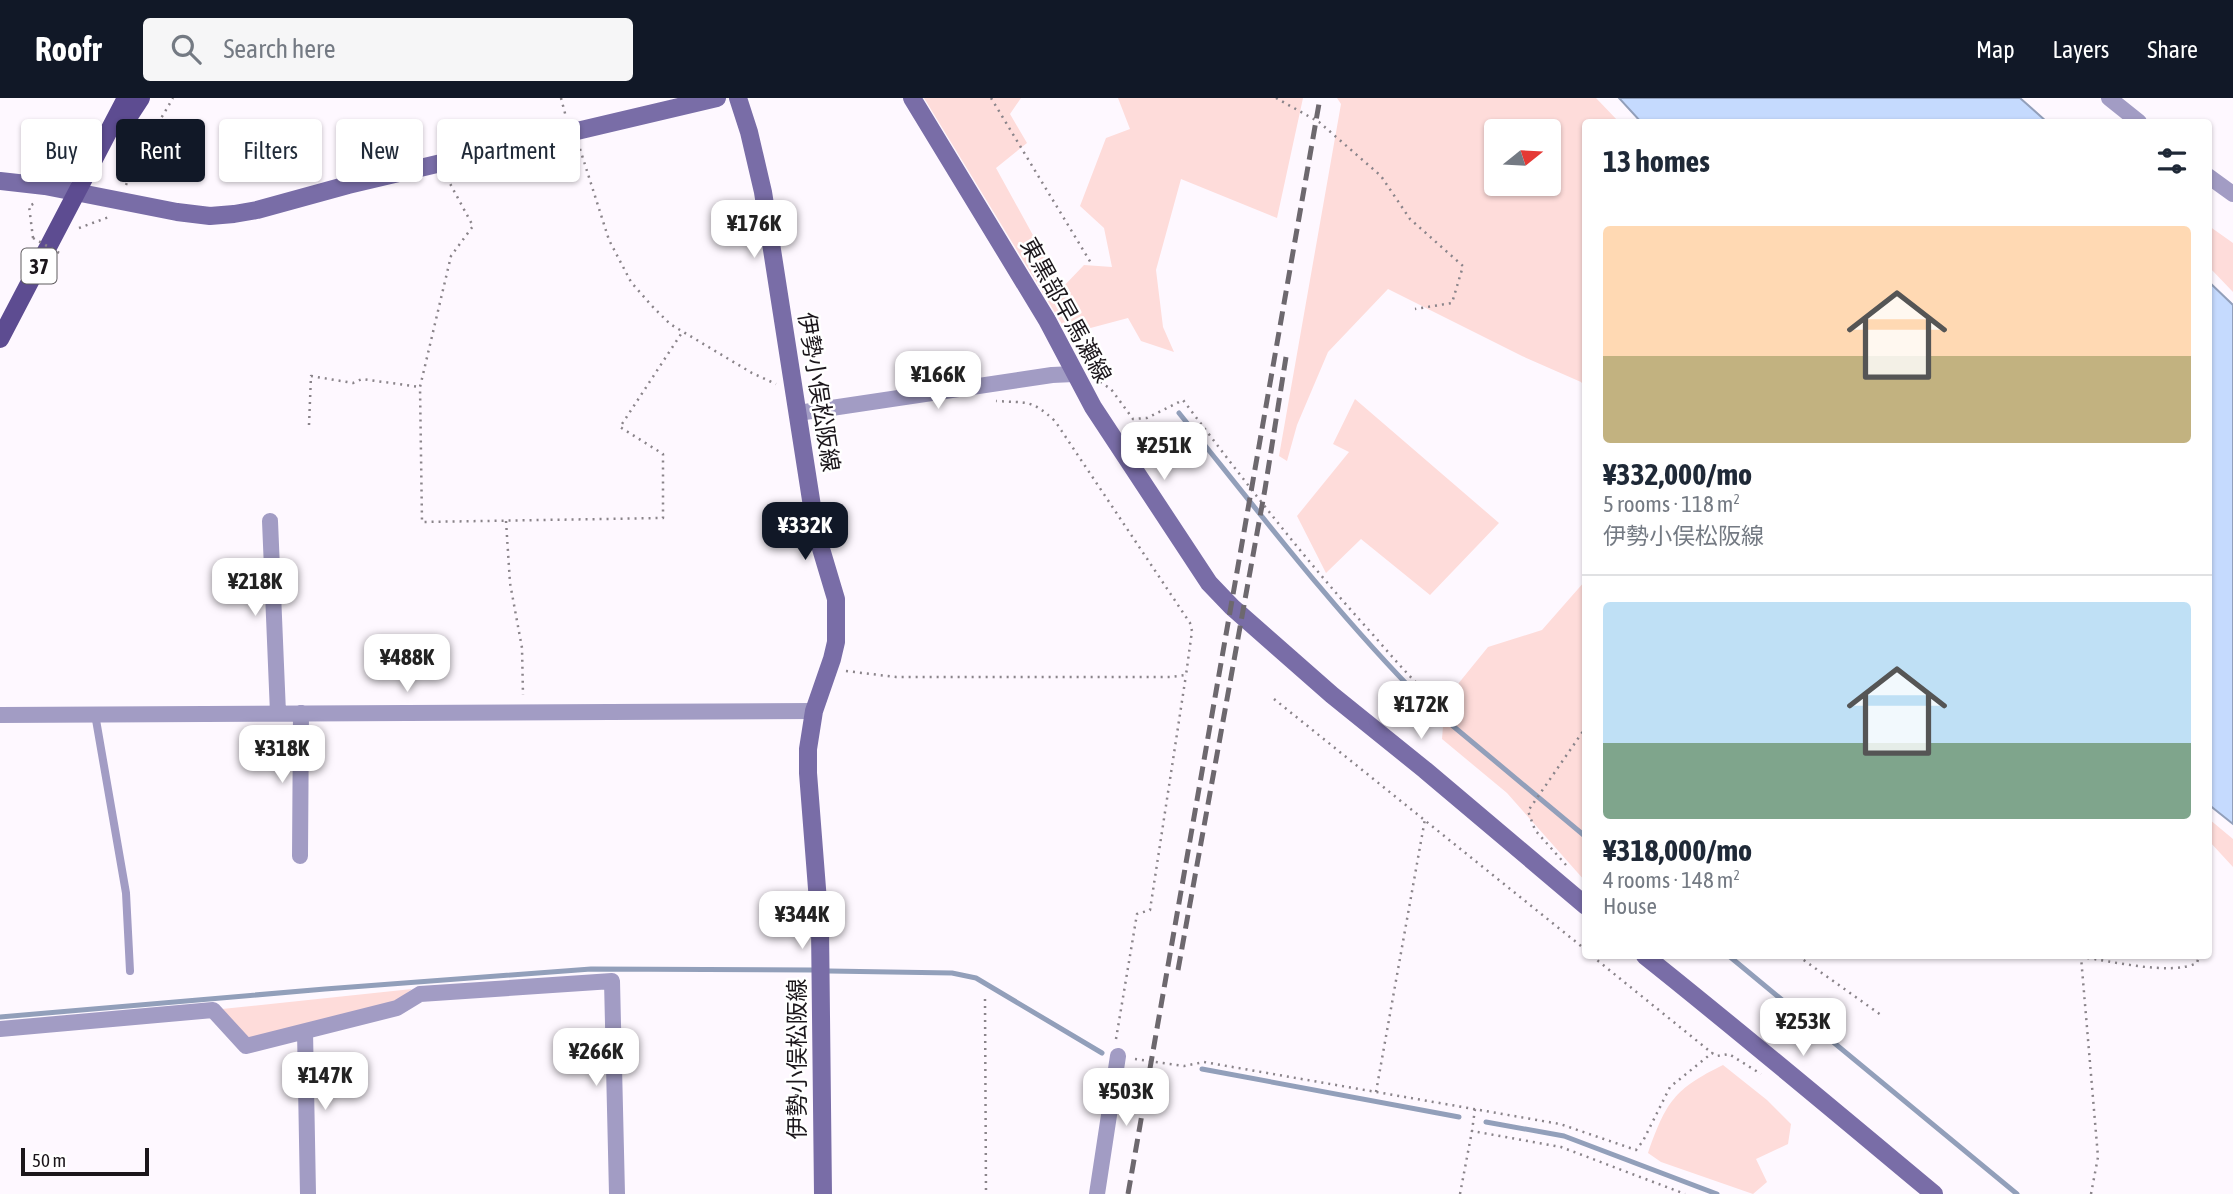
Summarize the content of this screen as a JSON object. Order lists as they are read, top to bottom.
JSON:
{
  "streets": {
    "main road": ["37", "東黒部早馬瀬線", "伊勢小俣松阪線"]
  },
  "scale_bar": "50 m",
  "north": "right",
  "page": {
    "header": "Roofr",
    "search": "Search here",
    "nav": ["Map", "Layers", "Share"],
    "chip": [
      "Buy",
      "Rent",
      "Filters",
      "New",
      "Apartment"
    ],
    "heading": "13 homes",
    "price": [
      "¥176K",
      "¥166K",
      "¥251K",
      "¥332K",
      "¥218K",
      "¥488K",
      "¥172K",
      "¥318K",
      "¥344K",
      "¥253K",
      "¥266K",
      "¥147K",
      "¥503K"
    ],
    "list": [
      {
        "name": "¥332,000/mo",
        "note": "5 rooms · 118 m² · 伊勢小俣松阪線"
      },
      {
        "name": "¥318,000/mo",
        "note": "4 rooms · 148 m² · House"
      }
    ],
    "scale": "50 m"
  }
}
